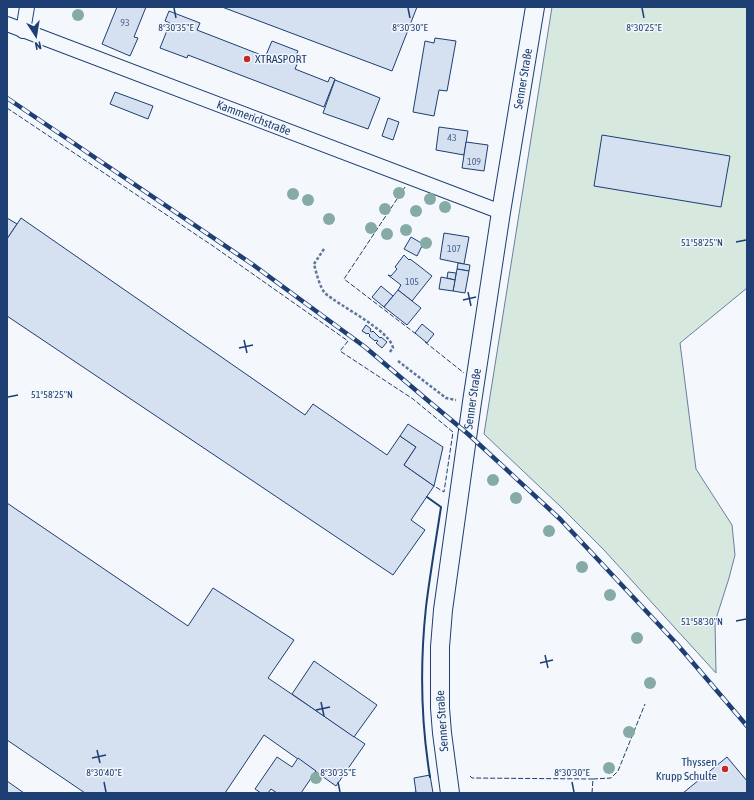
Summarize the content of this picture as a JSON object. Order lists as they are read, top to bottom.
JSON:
{
  "streets": {
    "street": ["Senner Straße", "Kammerichstraße"]
  },
  "crossings": [
    ["Senner Straße", "Kammerichstraße"]
  ],
  "places": ["XTRASPORT", "Thyssen Krupp Schulte"],
  "house_numbers": [
    "93",
    "43",
    "109",
    "107",
    "105"
  ],
  "north": "bottom",
  "coordinates": [
    "8°30'35\"E",
    "8°30'30\"E",
    "8°30'25\"E",
    "51°58'25\"N",
    "51°58'30\"N",
    "8°30'40\"E"
  ]
}
